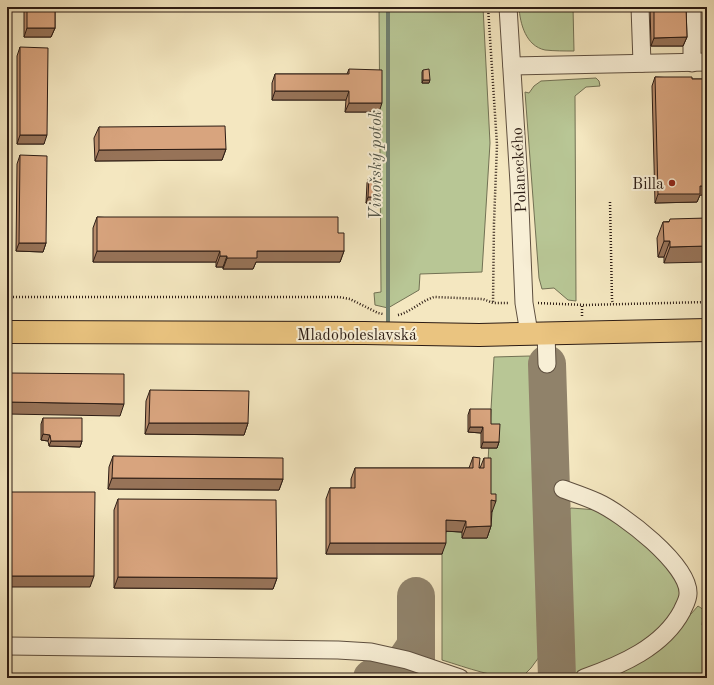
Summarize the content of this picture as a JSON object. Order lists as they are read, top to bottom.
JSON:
{
  "streets": {
    "main road": ["Mladoboleslavská"],
    "street": ["Polaneckého"]
  },
  "crossings": [
    ["Polaneckého", "Mladoboleslavská"]
  ],
  "water": ["Vinořský potok"],
  "places": ["Billa"]
}
